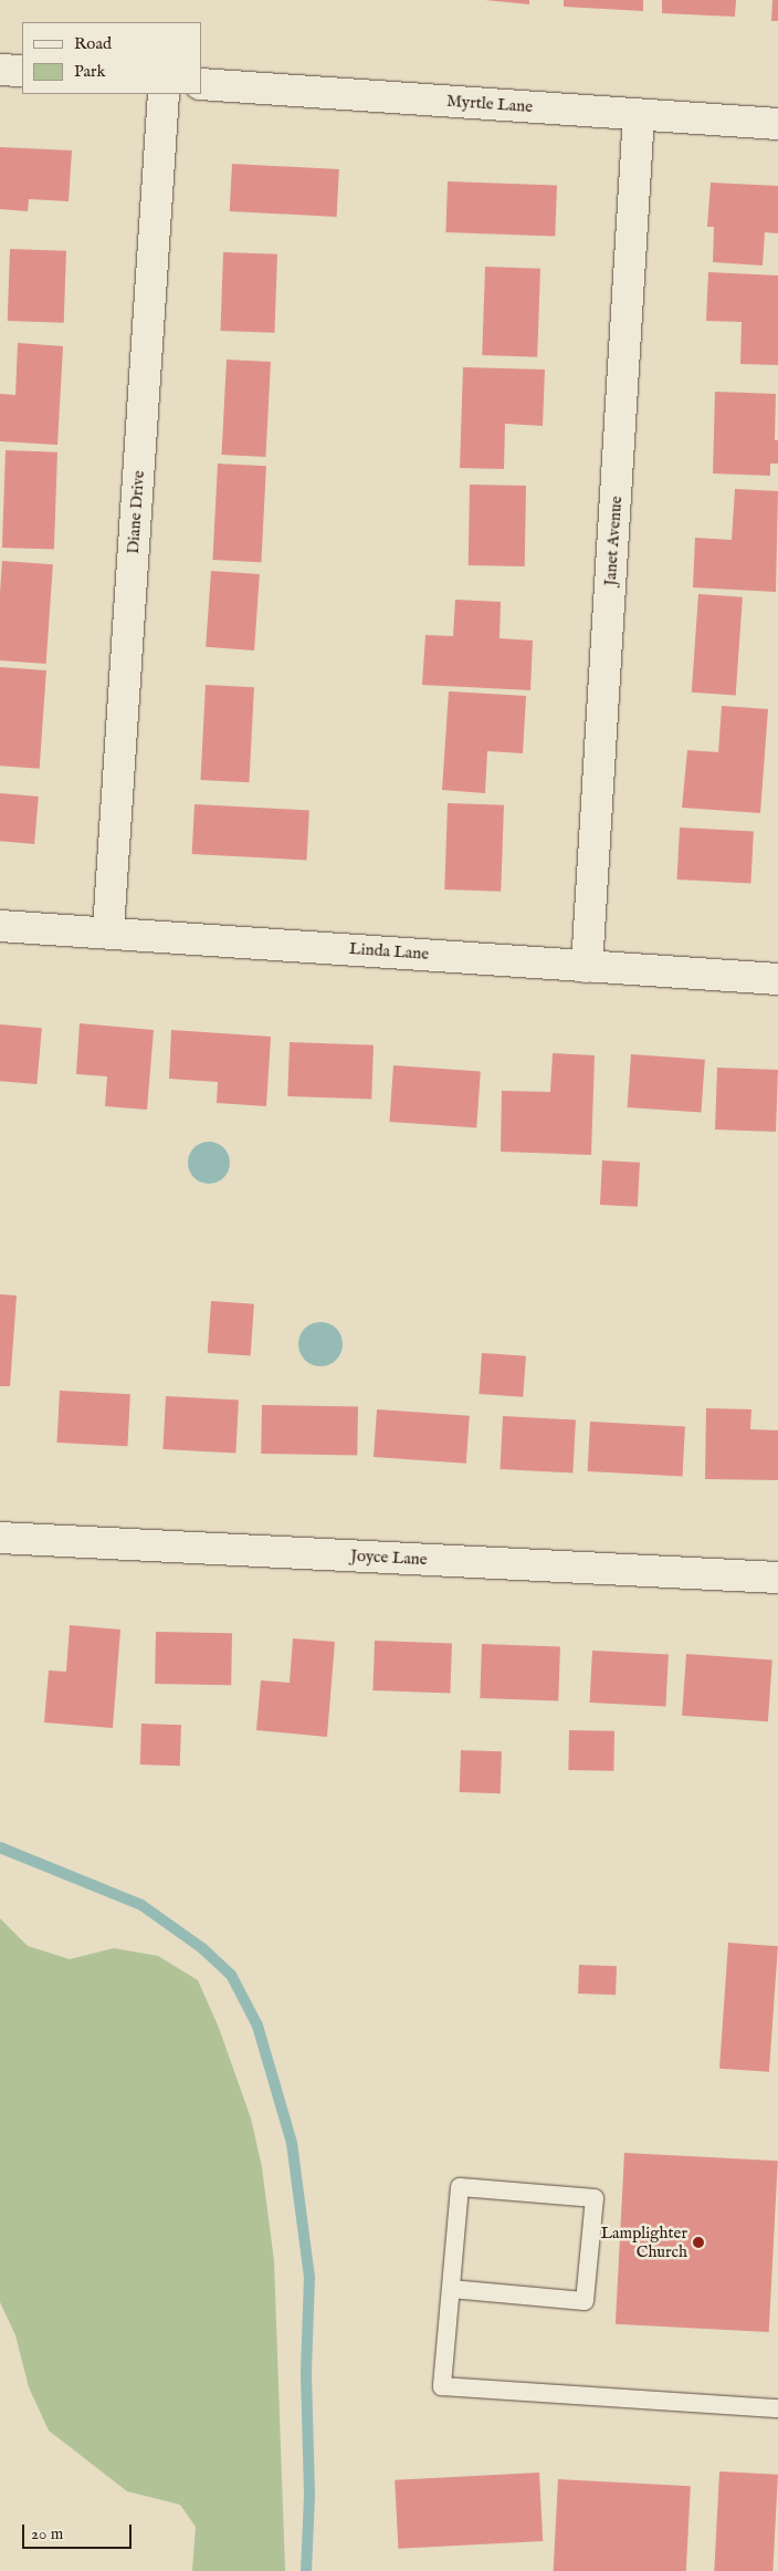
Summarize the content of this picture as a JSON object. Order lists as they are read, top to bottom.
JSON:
{
  "streets": {
    "street": [
      "Myrtle Lane",
      "Diane Drive",
      "Janet Avenue",
      "Linda Lane",
      "Joyce Lane"
    ]
  },
  "crossings": [
    ["Myrtle Lane", "Janet Avenue"],
    ["Diane Drive", "Linda Lane"],
    ["Janet Avenue", "Linda Lane"]
  ],
  "places": ["Lamplighter Church"],
  "legend": ["Road", "Park"],
  "scale_bar": "20 m"
}
